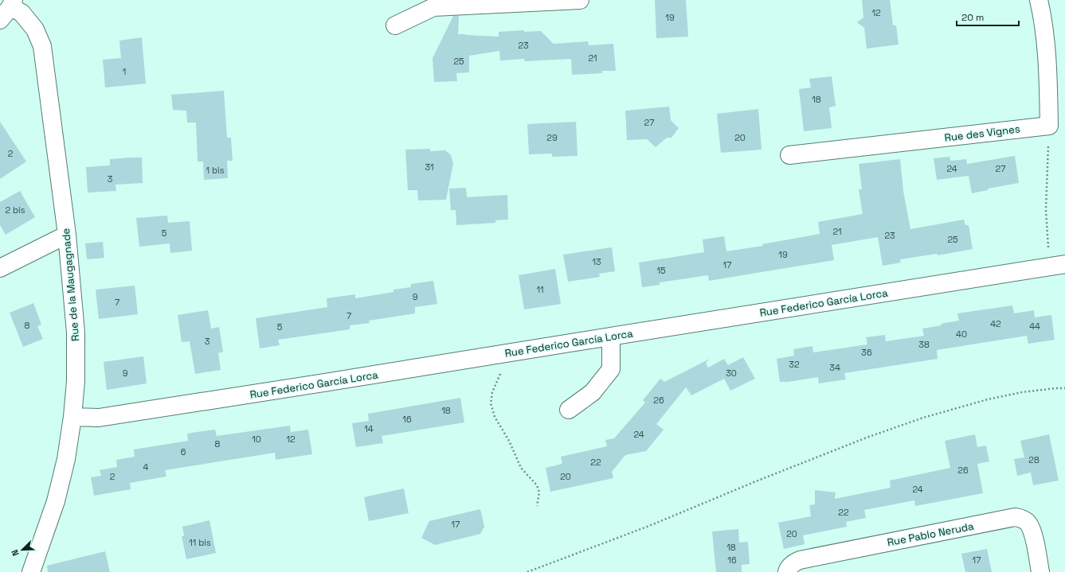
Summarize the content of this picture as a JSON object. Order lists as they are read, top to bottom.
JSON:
{
  "streets": {
    "street": [
      "Rue des Vignes",
      "Rue de la Maugagnade",
      "Rue Federico García Lorca",
      "Rue Pablo Neruda"
    ]
  },
  "crossings": [
    ["Rue de la Maugagnade", "Rue Federico García Lorca"]
  ],
  "house_numbers": [
    "12",
    "19",
    "23",
    "21",
    "25",
    "1",
    "18",
    "27",
    "29",
    "20",
    "2",
    "31",
    "24",
    "27",
    "1 bis",
    "3",
    "2 bis",
    "21",
    "5",
    "23",
    "25",
    "19",
    "13",
    "17",
    "15",
    "11",
    "9",
    "7",
    "7",
    "42",
    "8",
    "44",
    "5",
    "40",
    "3",
    "38",
    "36",
    "32",
    "34",
    "9",
    "30",
    "26",
    "18",
    "16",
    "14",
    "24",
    "10",
    "12",
    "8",
    "6",
    "28",
    "22",
    "4",
    "26",
    "2",
    "20",
    "24",
    "22",
    "17",
    "20",
    "11 bis",
    "18",
    "16",
    "17"
  ],
  "scale_bar": "20 m",
  "north": "bottom left"
}
